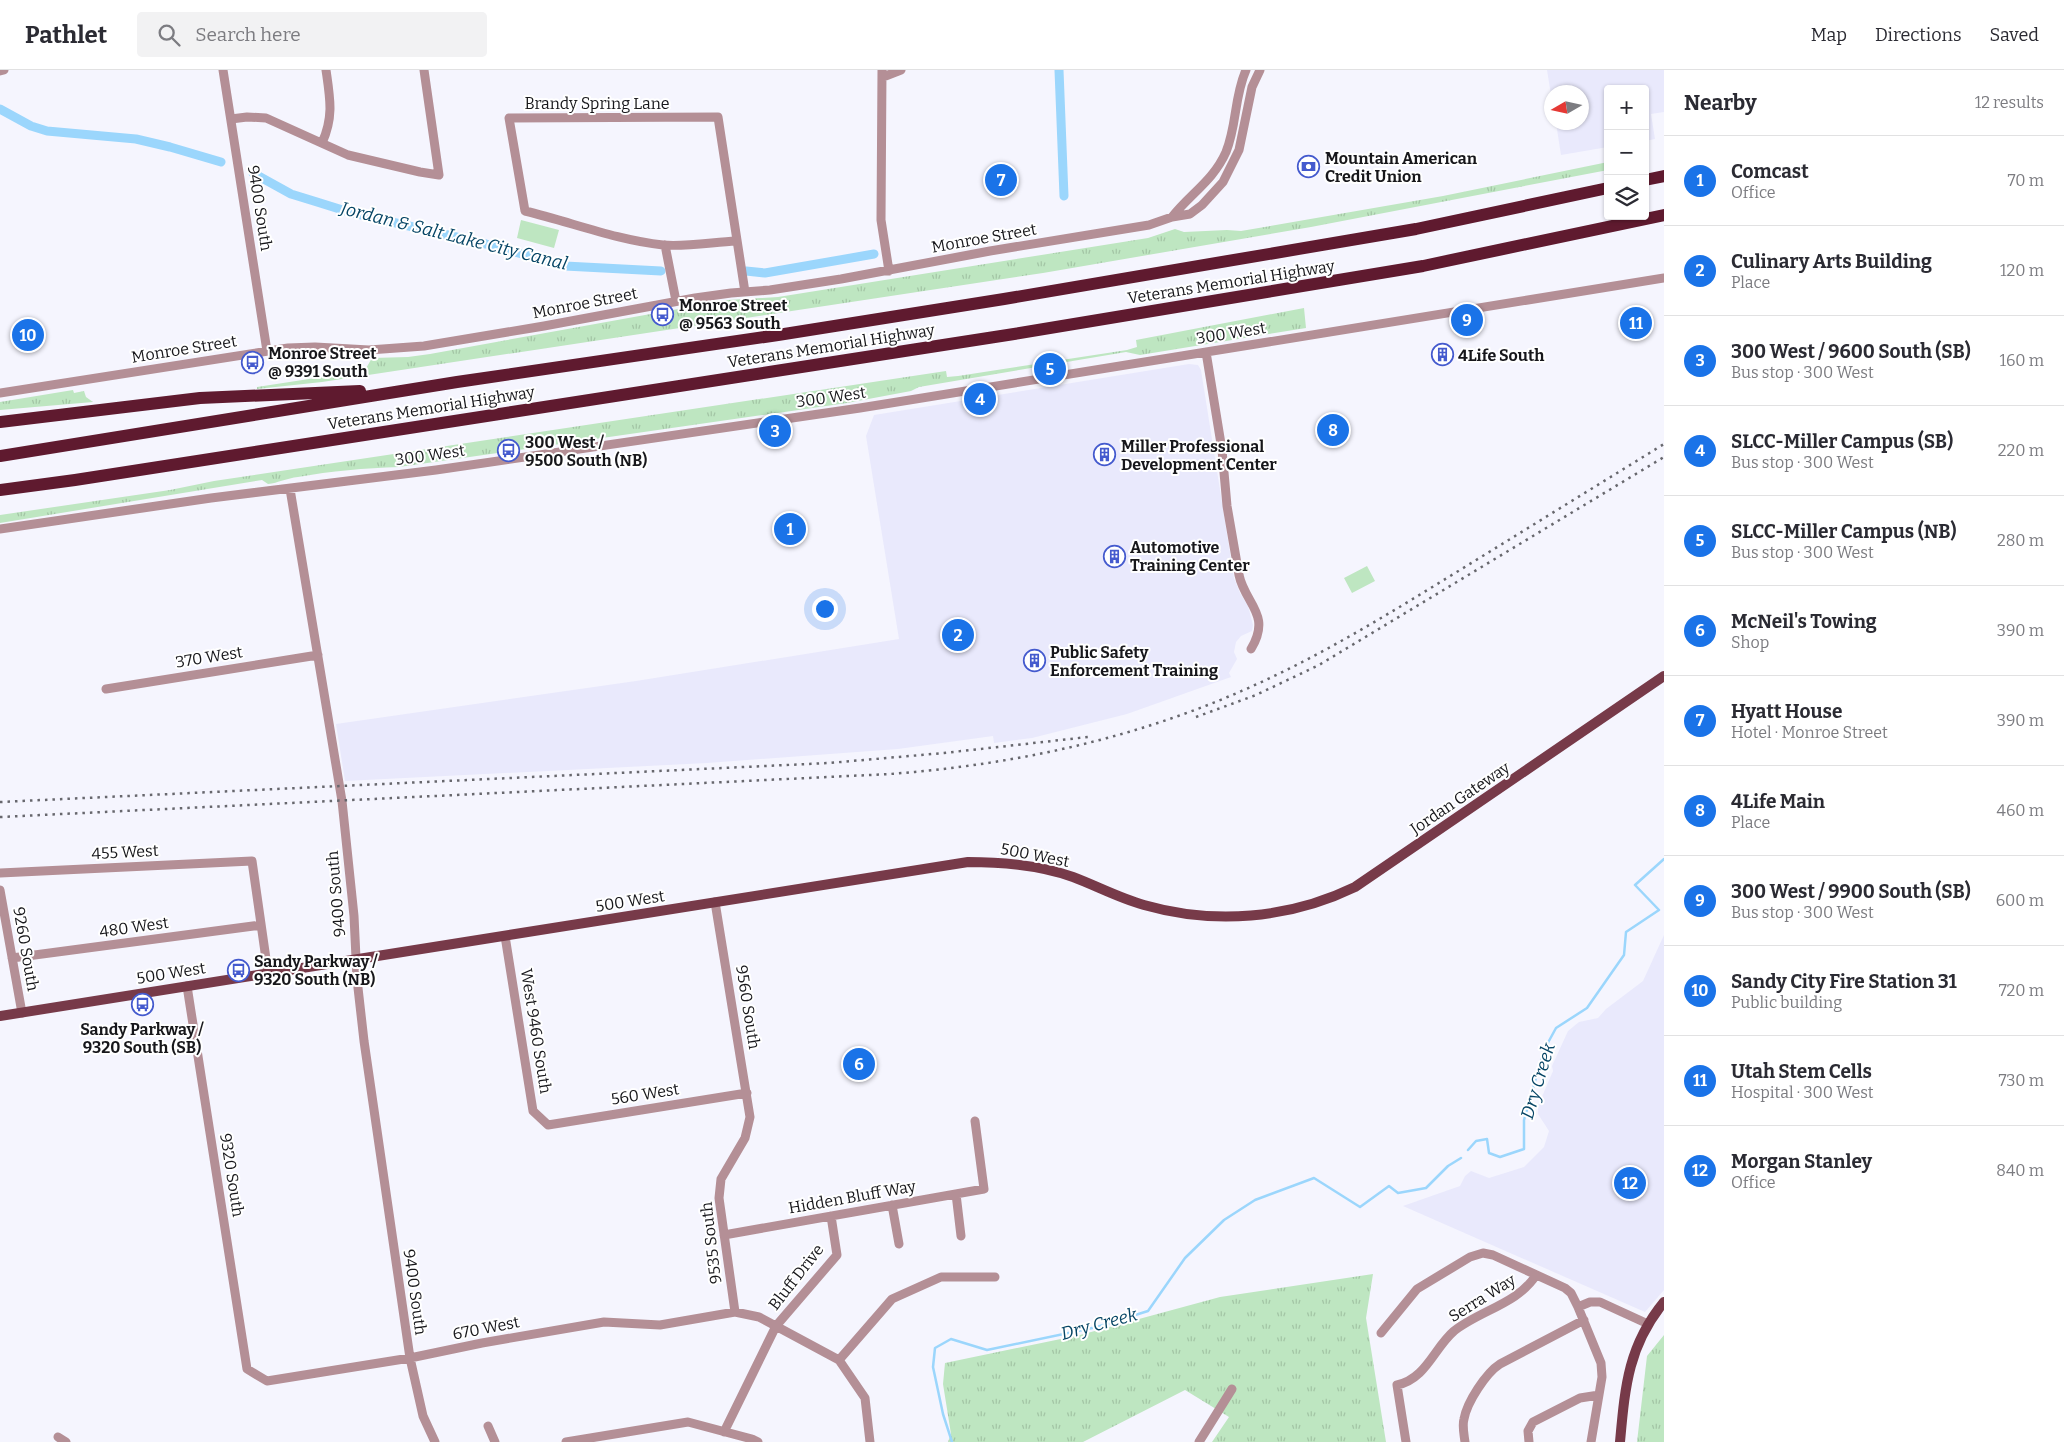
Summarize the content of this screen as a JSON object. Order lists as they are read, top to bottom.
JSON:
{
  "streets": {
    "highway": ["Veterans Memorial Highway"],
    "main road": ["Jordan Gateway", "500 West"],
    "street": [
      "Brandy Spring Lane",
      "9400 South",
      "Monroe Street",
      "300 West",
      "370 West",
      "455 West",
      "480 West",
      "9260 South",
      "9560 South",
      "West 9460 South",
      "560 West",
      "9320 South",
      "Hidden Bluff Way",
      "9535 South",
      "Bluff Drive",
      "Serra Way",
      "670 West"
    ]
  },
  "crossings": [
    ["9400 South", "Monroe Street"],
    ["9400 South", "300 West"],
    ["9400 South", "370 West"],
    ["9400 South", "500 West"],
    ["9400 South", "670 West"],
    ["Jordan Gateway", "500 West"],
    ["455 West", "480 West"],
    ["500 West", "9260 South"],
    ["500 West", "9560 South"],
    ["500 West", "West 9460 South"],
    ["500 West", "9320 South"],
    ["480 West", "9260 South"],
    ["9560 South", "560 West"],
    ["9560 South", "9535 South"],
    ["West 9460 South", "560 West"],
    ["9320 South", "670 West"],
    ["Hidden Bluff Way", "9535 South"],
    ["Hidden Bluff Way", "Bluff Drive"],
    ["9535 South", "670 West"]
  ],
  "water": ["Jordan & Salt Lake City Canal", "Dry Creek"],
  "places": {
    "bank": ["Mountain American Credit Union"],
    "bus stop": [
      "Monroe Street @ 9563 South",
      "Monroe Street @ 9391 South",
      "300 West / 9500 South (NB)",
      "Sandy Parkway / 9320 South (NB)",
      "Sandy Parkway / 9320 South (SB)"
    ],
    "building": [
      "4Life South",
      "Miller Professional Development Center",
      "Automotive Training Center",
      "Public Safety Enforcement Training"
    ]
  },
  "north": "left",
  "page": {
    "header": "Pathlet",
    "search": "Search here",
    "nav": ["Map", "Directions", "Saved"],
    "heading": ["Nearby", "12 results"],
    "map_buttons": ["+", "−"],
    "list": [
      {
        "mark": "1",
        "name": "Comcast",
        "note": "Office",
        "value": "70 m"
      },
      {
        "mark": "2",
        "name": "Culinary Arts Building",
        "note": "Place",
        "value": "120 m"
      },
      {
        "mark": "3",
        "name": "300 West / 9600 South (SB)",
        "note": "Bus stop · 300 West",
        "value": "160 m"
      },
      {
        "mark": "4",
        "name": "SLCC-Miller Campus (SB)",
        "note": "Bus stop · 300 West",
        "value": "220 m"
      },
      {
        "mark": "5",
        "name": "SLCC-Miller Campus (NB)",
        "note": "Bus stop · 300 West",
        "value": "280 m"
      },
      {
        "mark": "6",
        "name": "McNeil's Towing",
        "note": "Shop",
        "value": "390 m"
      },
      {
        "mark": "7",
        "name": "Hyatt House",
        "note": "Hotel · Monroe Street",
        "value": "390 m"
      },
      {
        "mark": "8",
        "name": "4Life Main",
        "note": "Place",
        "value": "460 m"
      },
      {
        "mark": "9",
        "name": "300 West / 9900 South (SB)",
        "note": "Bus stop · 300 West",
        "value": "600 m"
      },
      {
        "mark": "10",
        "name": "Sandy City Fire Station 31",
        "note": "Public building",
        "value": "720 m"
      },
      {
        "mark": "11",
        "name": "Utah Stem Cells",
        "note": "Hospital · 300 West",
        "value": "730 m"
      },
      {
        "mark": "12",
        "name": "Morgan Stanley",
        "note": "Office",
        "value": "840 m"
      }
    ],
    "pins": [
      "7",
      "9",
      "11",
      "10",
      "5",
      "4",
      "8",
      "3",
      "1",
      "2",
      "6",
      "12"
    ]
  }
}
